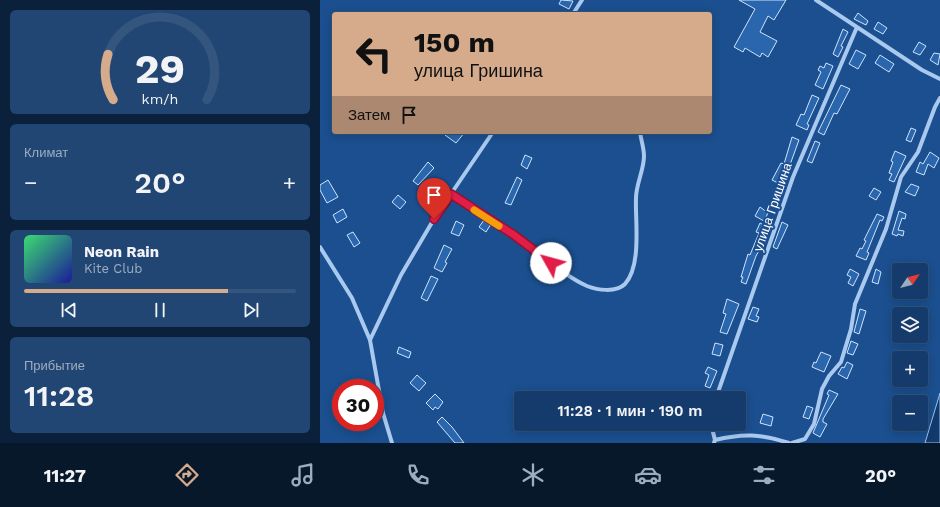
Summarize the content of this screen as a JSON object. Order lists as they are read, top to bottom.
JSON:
{
  "streets": {
    "street": ["улица Гришина"]
  },
  "north": "top right",
  "page": {
    "turn": ["150 m", "улица Гришина"],
    "then": "Затем",
    "tile": [
      "Климат",
      ["Прибытие", "11:28"]
    ],
    "heat": ["−", "20°", "+"],
    "song": ["Neon Rain", "Kite Club"],
    "map_buttons": ["+", "−"],
    "limit": "30",
    "trip": "11:28 · 1 мин · 190 m",
    "tabs": ["11:27", "20°"],
    "gauge": ["29", "km/h"]
  }
}
